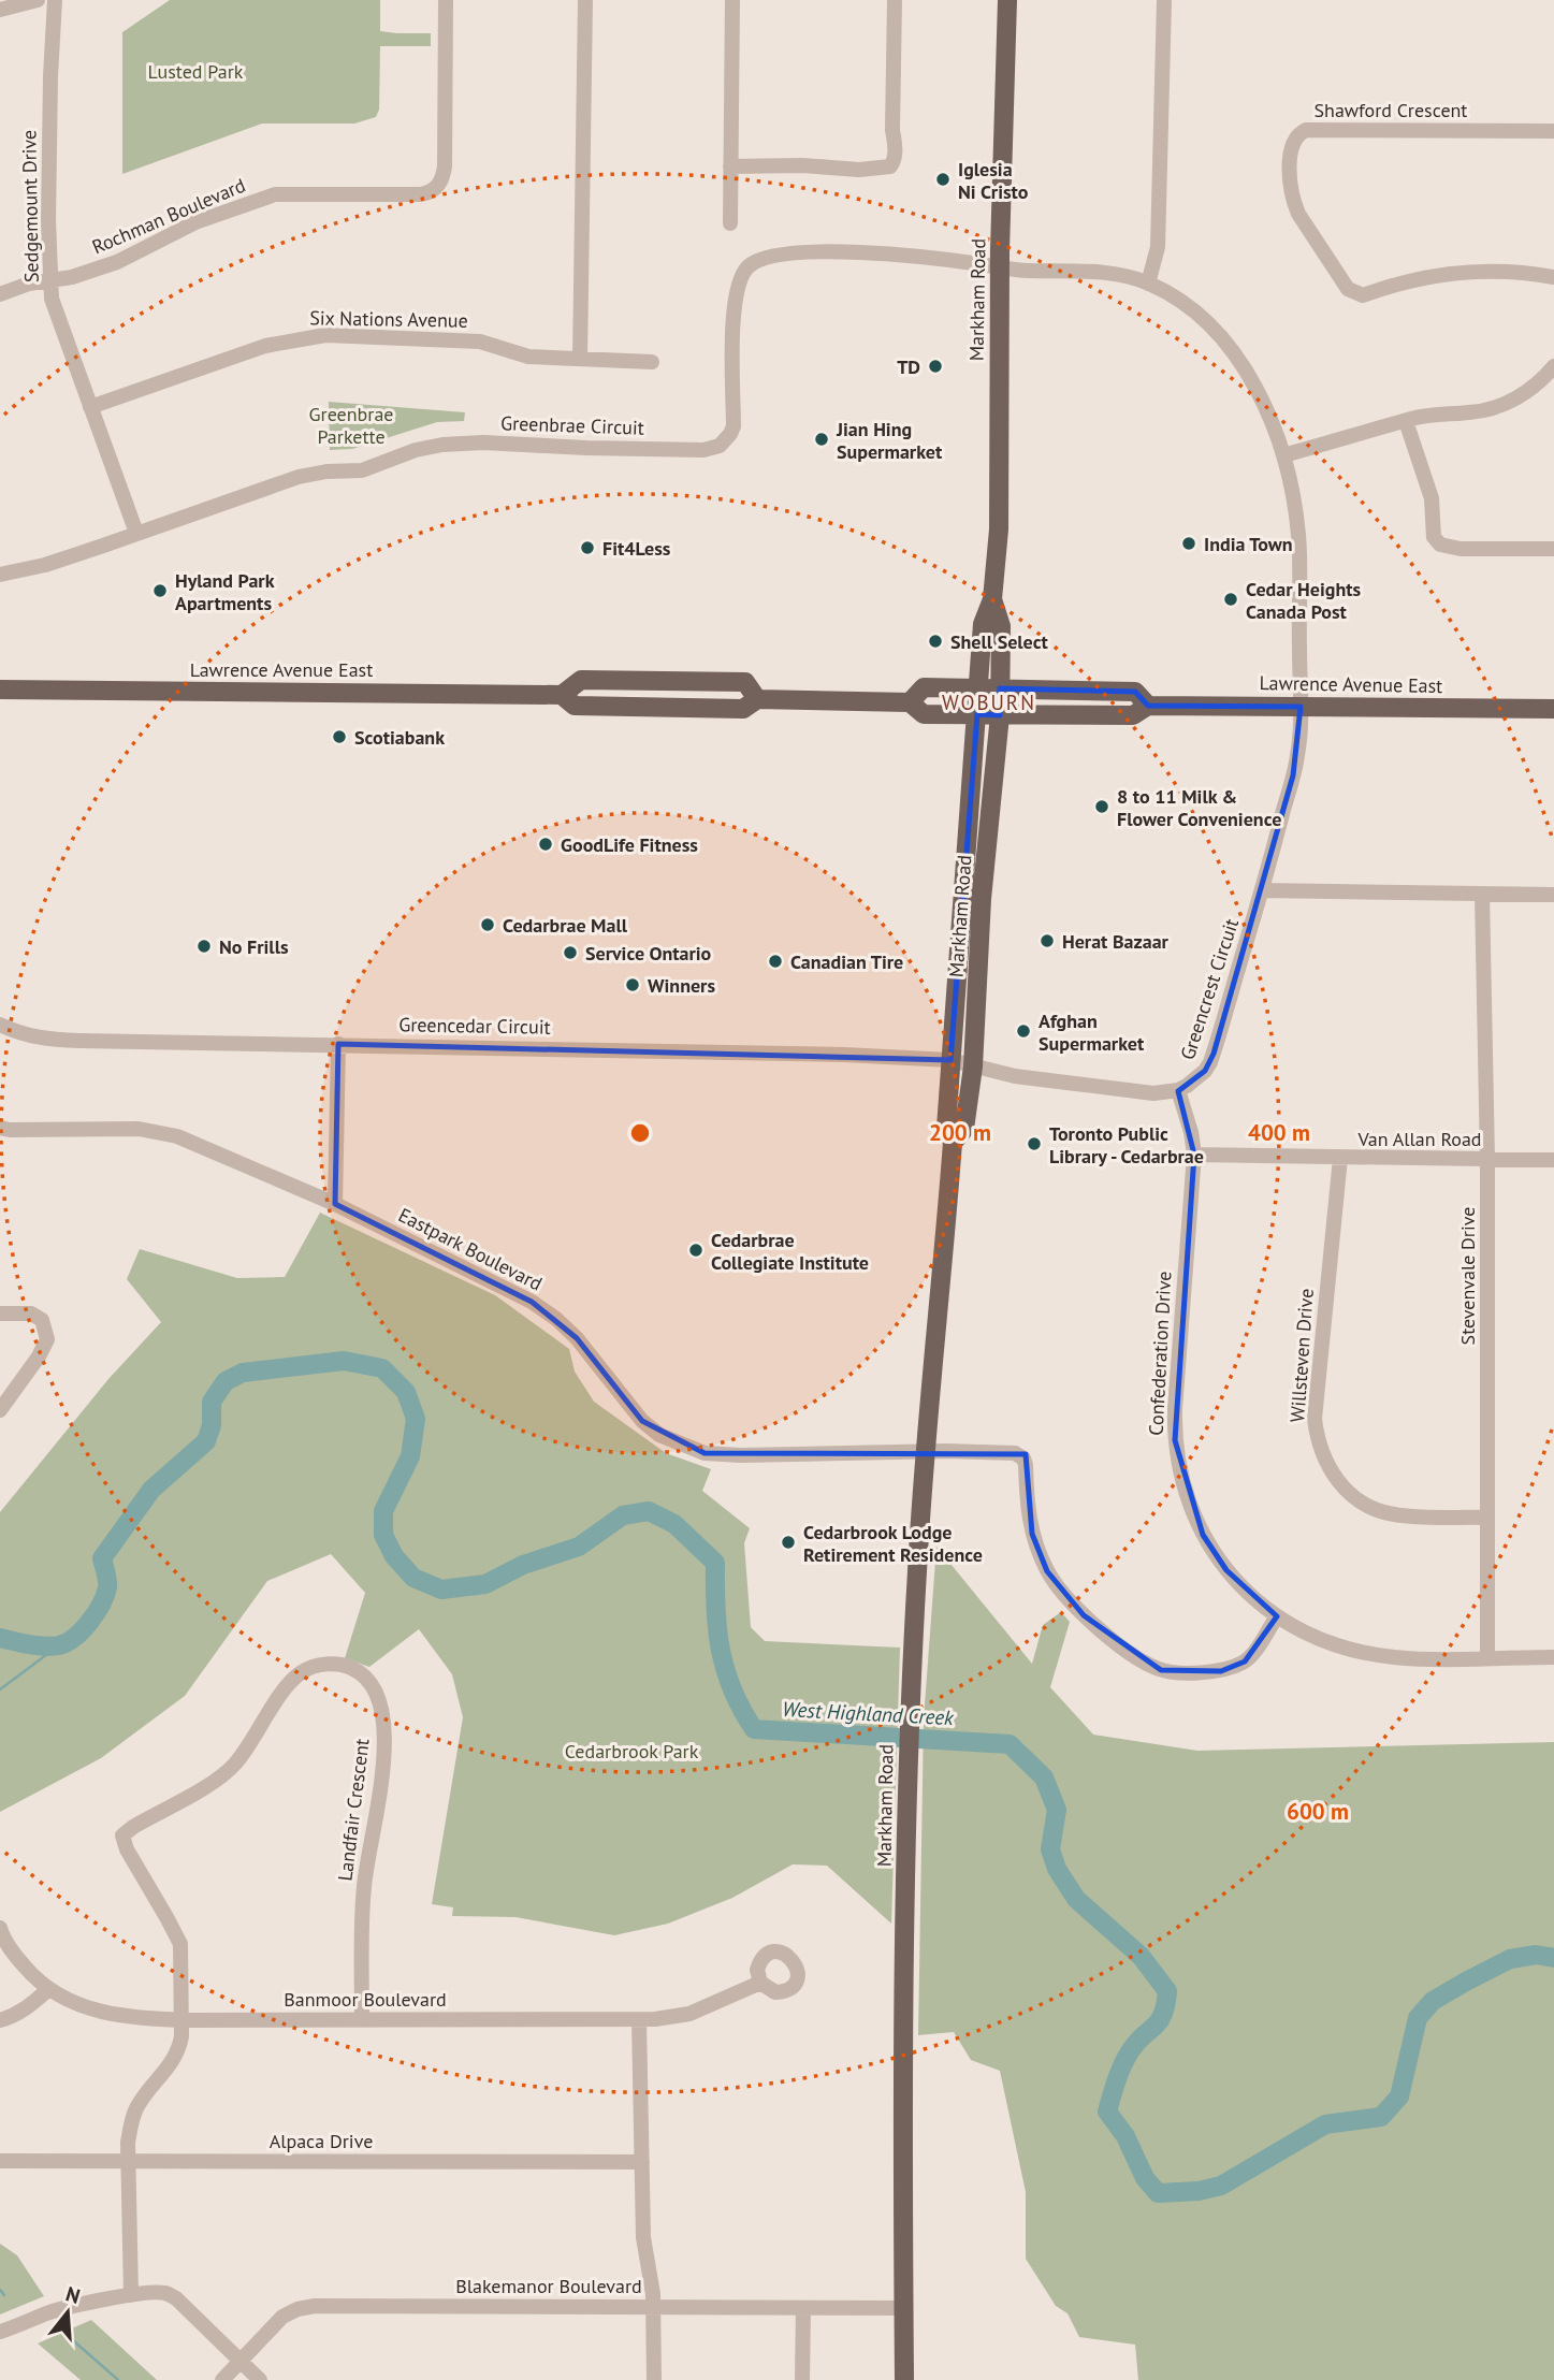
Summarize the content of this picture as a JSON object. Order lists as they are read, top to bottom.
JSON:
{
  "streets": {
    "main road": ["Markham Road", "Lawrence Avenue East"],
    "street": [
      "Shawford Crescent",
      "Sedgemount Drive",
      "Rochman Boulevard",
      "Six Nations Avenue",
      "Greenbrae Circuit",
      "Greencrest Circuit",
      "Greencedar Circuit",
      "Van Allan Road",
      "Eastpark Boulevard",
      "Stevenvale Drive",
      "Confederation Drive",
      "Willsteven Drive",
      "Landfair Crescent",
      "Banmoor Boulevard",
      "Alpaca Drive",
      "Blakemanor Boulevard"
    ]
  },
  "crossings": [
    ["Sedgemount Drive", "Rochman Boulevard"],
    ["Sedgemount Drive", "Six Nations Avenue"],
    ["Sedgemount Drive", "Greenbrae Circuit"],
    ["Markham Road", "Greenbrae Circuit"],
    ["Markham Road", "Lawrence Avenue East"],
    ["Markham Road", "Greencedar Circuit"],
    ["Markham Road", "Eastpark Boulevard"],
    ["Markham Road", "Blakemanor Boulevard"],
    ["Greenbrae Circuit", "Greencrest Circuit"],
    ["Lawrence Avenue East", "Greencrest Circuit"],
    ["Greencrest Circuit", "Confederation Drive"],
    ["Van Allan Road", "Stevenvale Drive"],
    ["Van Allan Road", "Confederation Drive"],
    ["Van Allan Road", "Willsteven Drive"],
    ["Eastpark Boulevard", "Confederation Drive"],
    ["Stevenvale Drive", "Confederation Drive"],
    ["Stevenvale Drive", "Willsteven Drive"],
    ["Landfair Crescent", "Banmoor Boulevard"]
  ],
  "districts": ["WOBURN"],
  "water": ["West Highland Creek"],
  "parks": ["Lusted Park", "Greenbrae Parkette", "Cedarbrook Park"],
  "places": [
    "Iglesia Ni Cristo",
    "TD",
    "Jian Hing Supermarket",
    "India Town",
    "Fit4Less",
    "Hyland Park Apartments",
    "Cedar Heights Canada Post",
    "Shell Select",
    "Scotiabank",
    "8 to 11 Milk & Flower Convenience",
    "GoodLife Fitness",
    "Cedarbrae Mall",
    "Herat Bazaar",
    "No Frills",
    "Service Ontario",
    "Canadian Tire",
    "Winners",
    "Afghan Supermarket",
    "Toronto Public Library - Cedarbrae",
    "Cedarbrae Collegiate Institute",
    "Cedarbrook Lodge Retirement Residence"
  ],
  "north": "top",
  "rings": ["200 m", "400 m", "600 m"]
}
